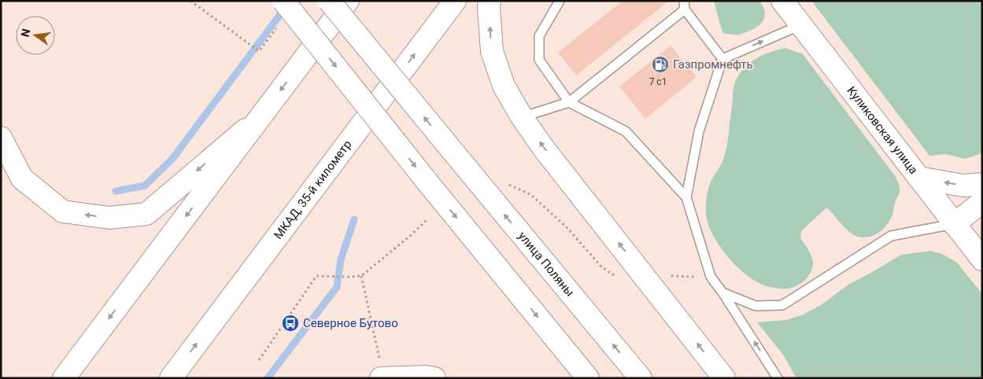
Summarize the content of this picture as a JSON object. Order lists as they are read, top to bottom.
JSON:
{
  "streets": {
    "main road": ["Куликовская улица", "МКАД, 35-й километр", "улица Поляны"]
  },
  "places": {
    "fuel station": ["Газпромнефть"],
    "bus stop": ["Северное Бутово"]
  },
  "house_numbers": ["7 с1"],
  "north": "left"
}
